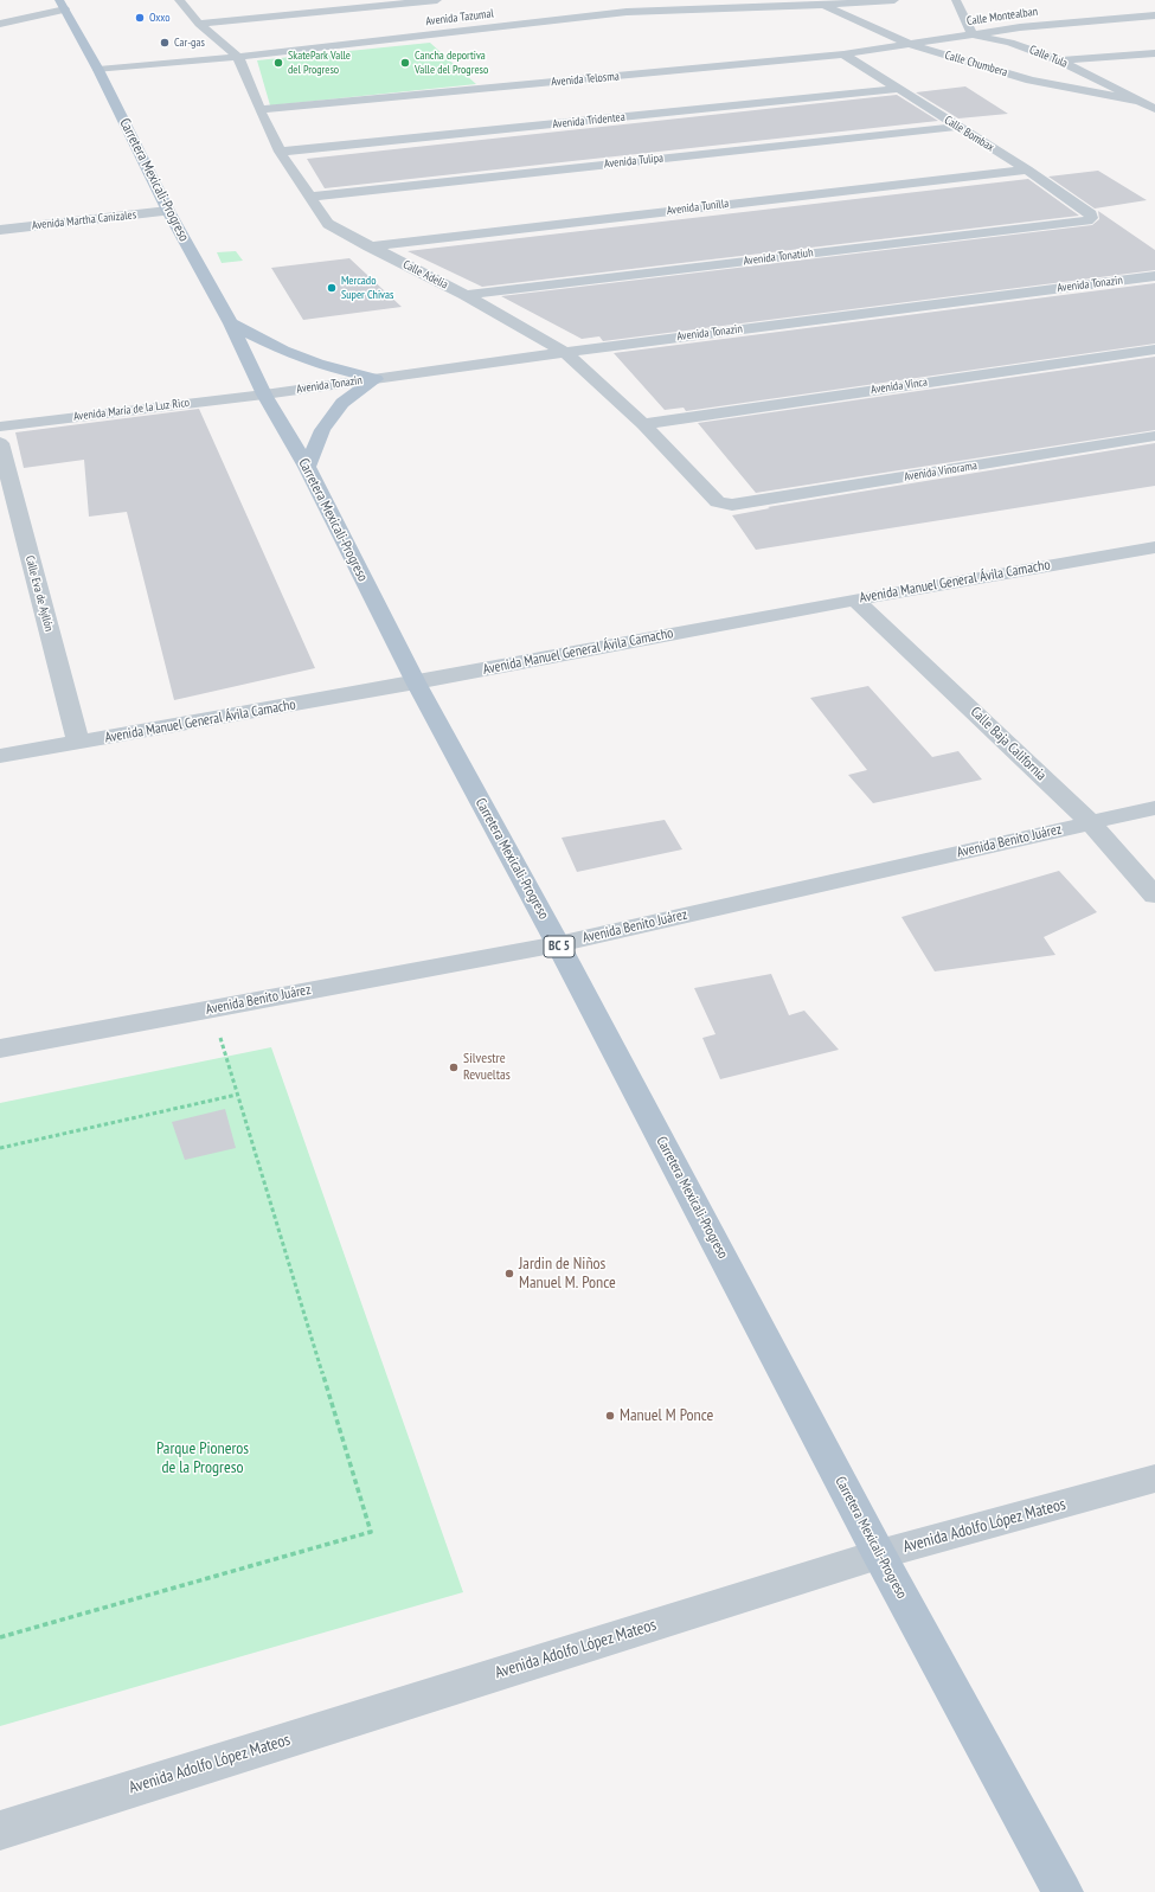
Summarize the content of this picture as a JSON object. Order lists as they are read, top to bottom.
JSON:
{
  "streets": {
    "main road": ["Carretera Mexicali-Progreso", "BC 5"],
    "street": [
      "Calle Montealban",
      "Avenida Tazumal",
      "Calle Tula",
      "Calle Chumbera",
      "Avenida Telosma",
      "Avenida Tridentea",
      "Calle Bombax",
      "Avenida Tulipa",
      "Avenida Tunilla",
      "Avenida Martha Canizales",
      "Avenida Tonatiuh",
      "Calle Adelia",
      "Avenida Tonazin",
      "Avenida Vinca",
      "Avenida María de la Luz Rico",
      "Avenida Vinorama",
      "Avenida Manuel General Ávila Camacho",
      "Calle Eva de Ayllón",
      "Calle Baja California",
      "Avenida Benito Juárez",
      "Avenida Adolfo López Mateos"
    ]
  },
  "crossings": [
    ["Calle Montealban", "Calle Tula"],
    ["Calle Montealban", "Calle Chumbera"],
    ["Calle Montealban", "Avenida Telosma"],
    ["Avenida Tazumal", "Calle Chumbera"],
    ["Avenida Tazumal", "Carretera Mexicali-Progreso"],
    ["Avenida Tazumal", "Calle Adelia"],
    ["Calle Tula", "Calle Chumbera"],
    ["Calle Chumbera", "Avenida Telosma"],
    ["Avenida Telosma", "Calle Bombax"],
    ["Avenida Telosma", "Calle Adelia"],
    ["Avenida Tridentea", "Calle Bombax"],
    ["Avenida Tridentea", "Calle Adelia"],
    ["Calle Bombax", "Avenida Tulipa"],
    ["Calle Bombax", "Avenida Tunilla"],
    ["Calle Bombax", "Avenida Tonatiuh"],
    ["Avenida Tulipa", "Calle Adelia"],
    ["Carretera Mexicali-Progreso", "Avenida Martha Canizales"],
    ["Carretera Mexicali-Progreso", "Avenida Tonazin"],
    ["Carretera Mexicali-Progreso", "Avenida María de la Luz Rico"],
    ["Carretera Mexicali-Progreso", "Avenida Manuel General Ávila Camacho"],
    ["Carretera Mexicali-Progreso", "Avenida Benito Juárez"],
    ["Carretera Mexicali-Progreso", "Avenida Adolfo López Mateos"],
    ["Avenida Tunilla", "Calle Adelia"],
    ["Avenida Tonatiuh", "Calle Adelia"],
    ["Calle Adelia", "Avenida Tonazin"],
    ["Calle Adelia", "Avenida Vinca"],
    ["Calle Adelia", "Avenida Vinorama"],
    ["Avenida Tonazin", "Avenida María de la Luz Rico"],
    ["Avenida Manuel General Ávila Camacho", "Calle Eva de Ayllón"],
    ["Avenida Manuel General Ávila Camacho", "Calle Baja California"],
    ["Calle Baja California", "Avenida Benito Juárez"]
  ],
  "parks": ["Parque Pioneros de la Progreso"],
  "places": [
    "Oxxo",
    "Car-gas",
    "SkatePark Valle del Progreso",
    "Cancha deportiva Valle del Progreso",
    "Mercado Super Chivas",
    "Silvestre Revueltas",
    "Jardin de Niños Manuel M. Ponce",
    "Manuel M Ponce"
  ]
}
